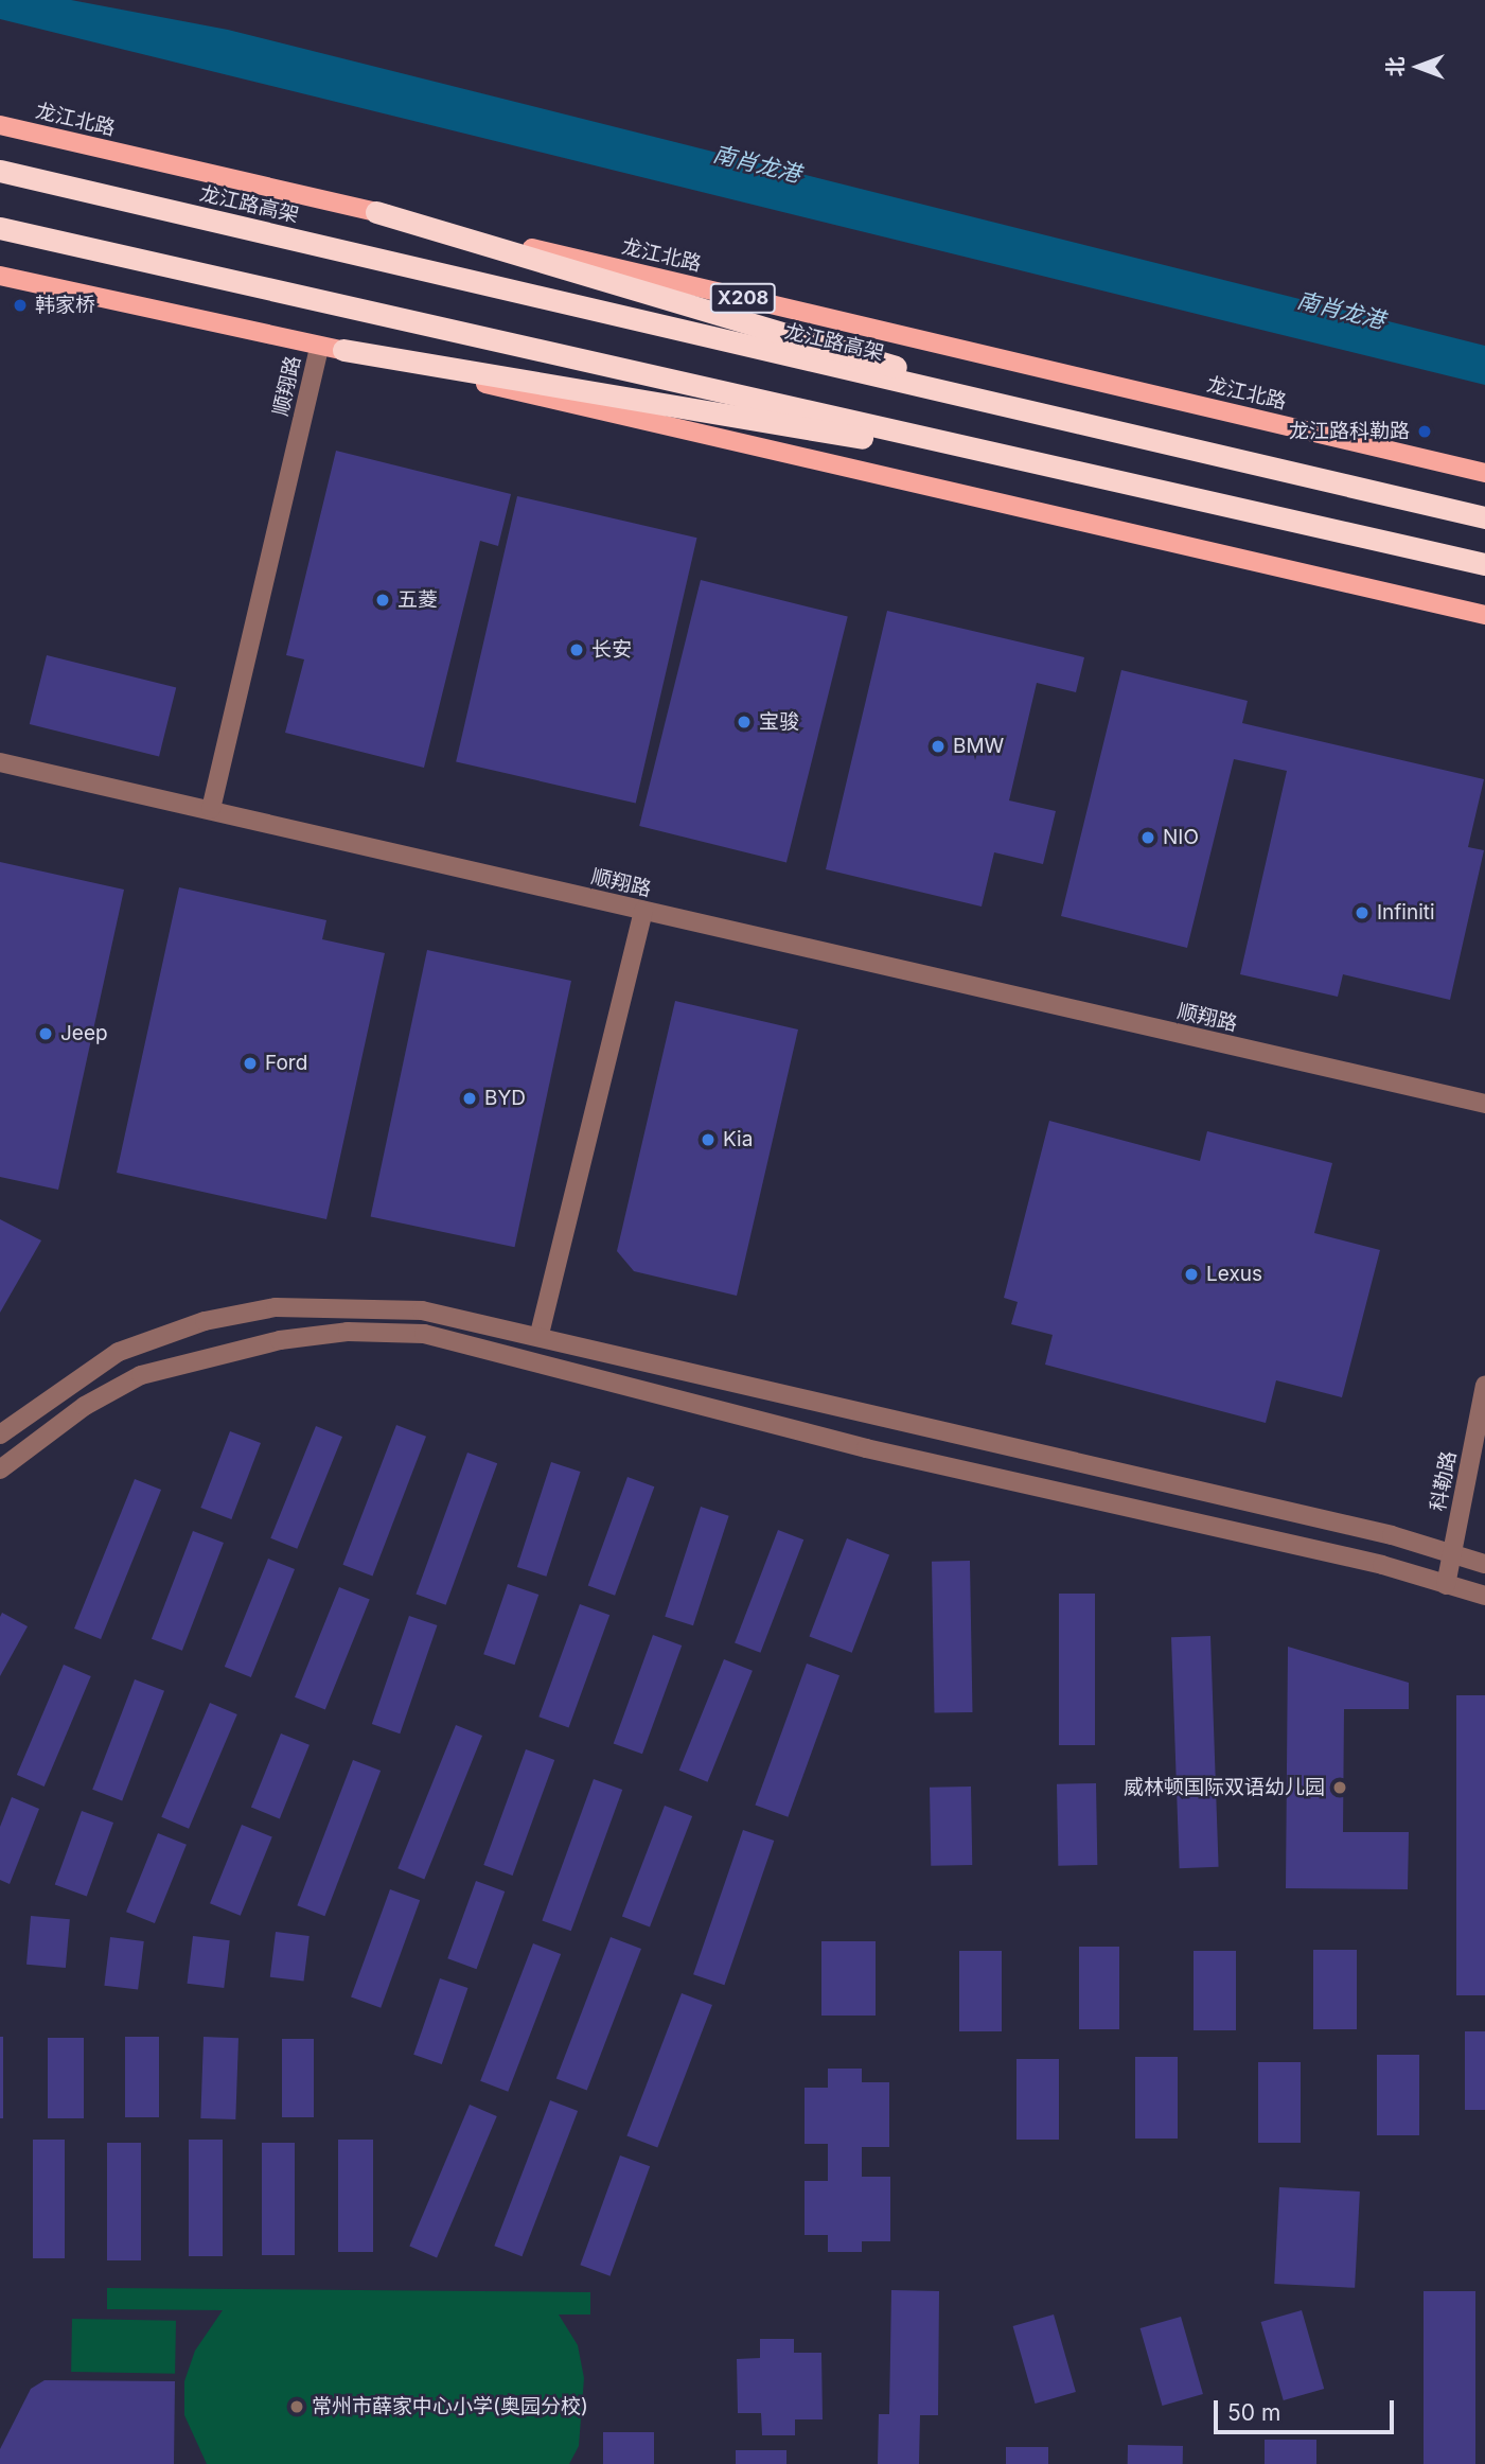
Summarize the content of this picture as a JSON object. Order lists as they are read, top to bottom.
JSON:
{
  "streets": {
    "highway": ["龙江路高架"],
    "main road": ["龙江北路", "X208"],
    "street": ["顺翔路", "科勒路"]
  },
  "water": ["南肖龙港"],
  "places": [
    "韩家桥",
    "龙江路科勒路",
    "五菱",
    "长安",
    "宝骏",
    "BMW",
    "NIO",
    "Infiniti",
    "Jeep",
    "Ford",
    "BYD",
    "Kia",
    "Lexus",
    "威林顿国际双语幼儿园",
    "常州市薛家中心小学(奥园分校)"
  ],
  "scale_bar": "50 m",
  "north": "left"
}
